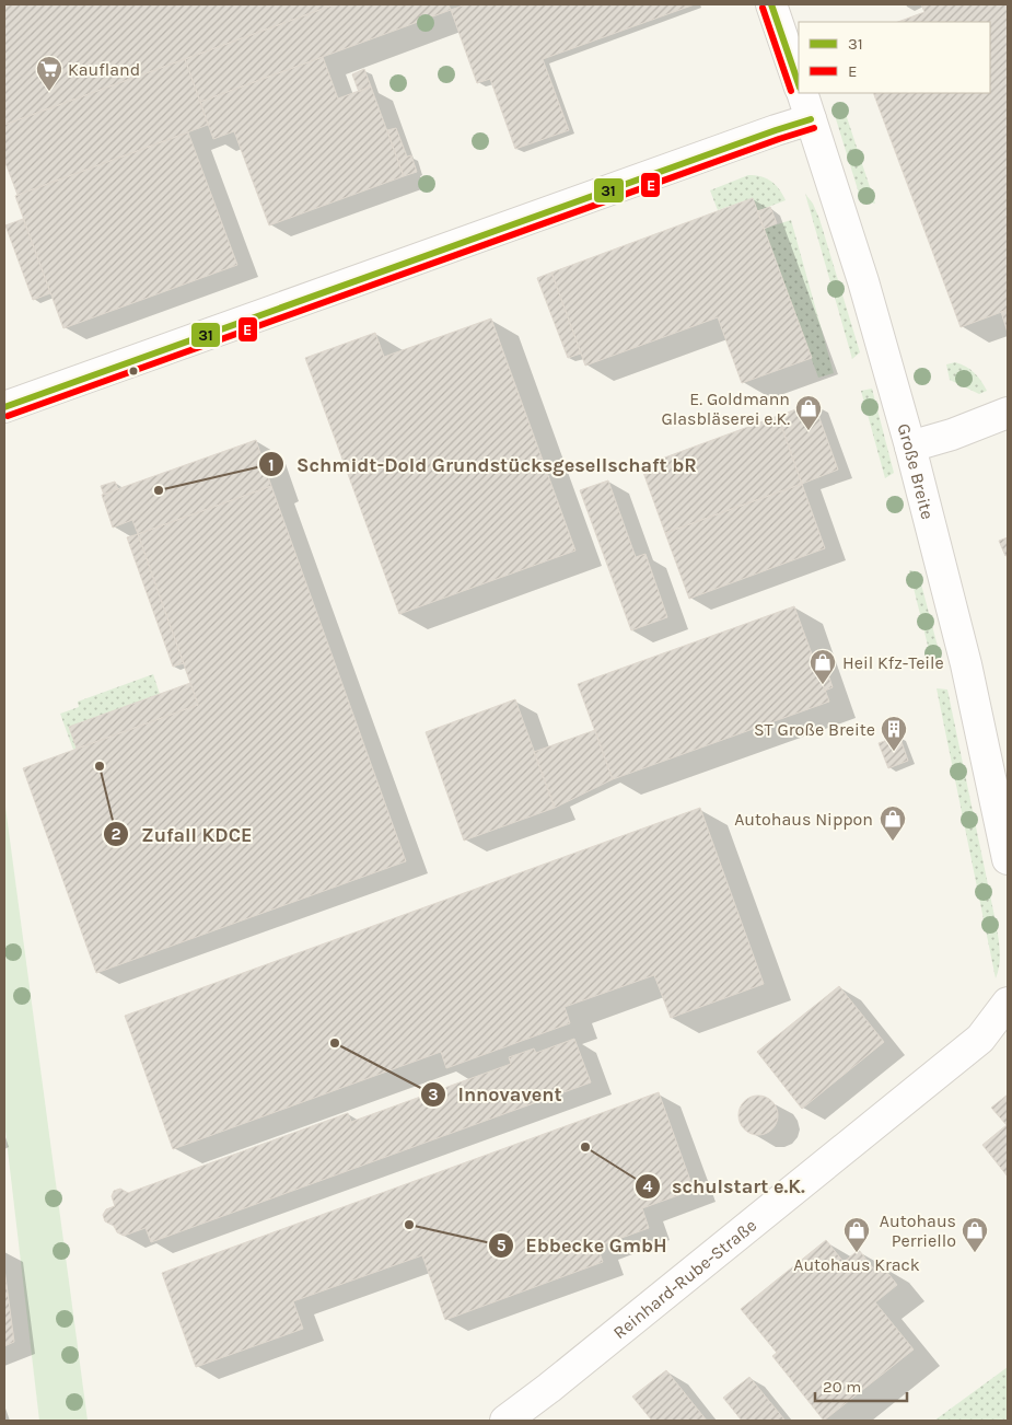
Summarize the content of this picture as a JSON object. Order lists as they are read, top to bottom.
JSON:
{
  "streets": {
    "street": ["Große Breite", "Reinhard-Rube-Straße"]
  },
  "places": {
    "supermarket": ["Kaufland"],
    "shop": [
      "E. Goldmann Glasbläserei e.K.",
      "Heil Kfz-Teile",
      "Autohaus Nippon",
      "Autohaus Krack",
      "Autohaus Perriello"
    ],
    "other": [
      "Schmidt-Dold Grundstücksgesellschaft bR",
      "Zufall KDCE",
      "Innovavent",
      "schulstart e.K.",
      "Ebbecke GmbH"
    ],
    "building": ["ST Große Breite"]
  },
  "lines": ["transit line 31", "transit line E"],
  "legend": ["31", "E"],
  "scale_bar": "20 m"
}
